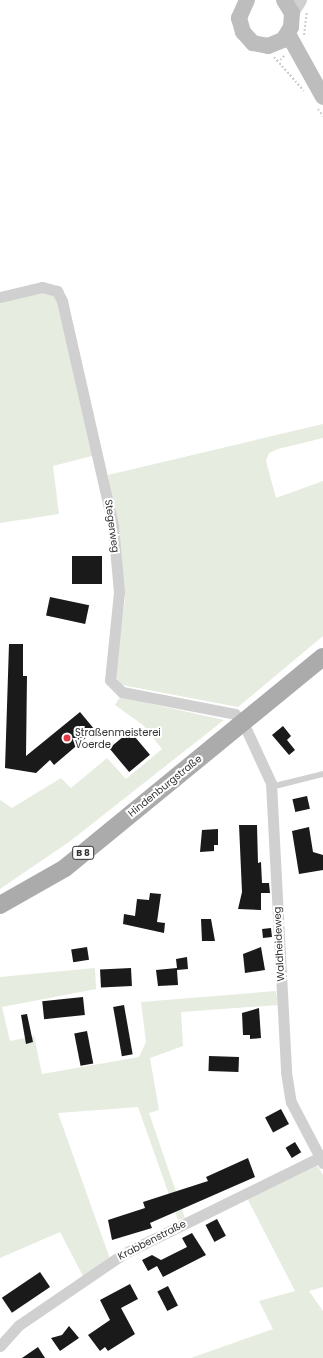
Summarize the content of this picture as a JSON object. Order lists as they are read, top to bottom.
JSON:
{
  "streets": {
    "main road": ["Hindenburgstraße", "B 8"],
    "street": ["Stegerweg", "Waldheideweg", "Krabbenstraße"]
  },
  "crossings": [
    ["Stegerweg", "Hindenburgstraße"],
    ["Stegerweg", "Waldheideweg"],
    ["Hindenburgstraße", "Waldheideweg"],
    ["Waldheideweg", "Krabbenstraße"]
  ],
  "places": ["Straßenmeisterei Voerde"]
}
